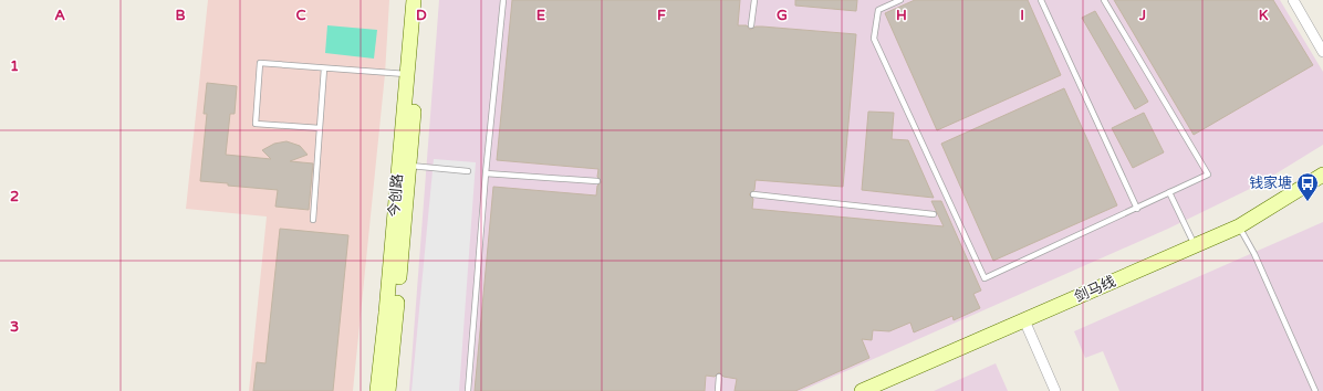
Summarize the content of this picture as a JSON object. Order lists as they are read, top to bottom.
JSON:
{
  "streets": {
    "main road": ["今创路", "剑马线"]
  },
  "places": {
    "bus stop": ["钱家塘"]
  },
  "grid": {
    "columns": [
      "A",
      "B",
      "C",
      "D",
      "E",
      "F",
      "G",
      "H",
      "I",
      "J",
      "K"
    ],
    "rows": ["1", "2", "3"]
  }
}
